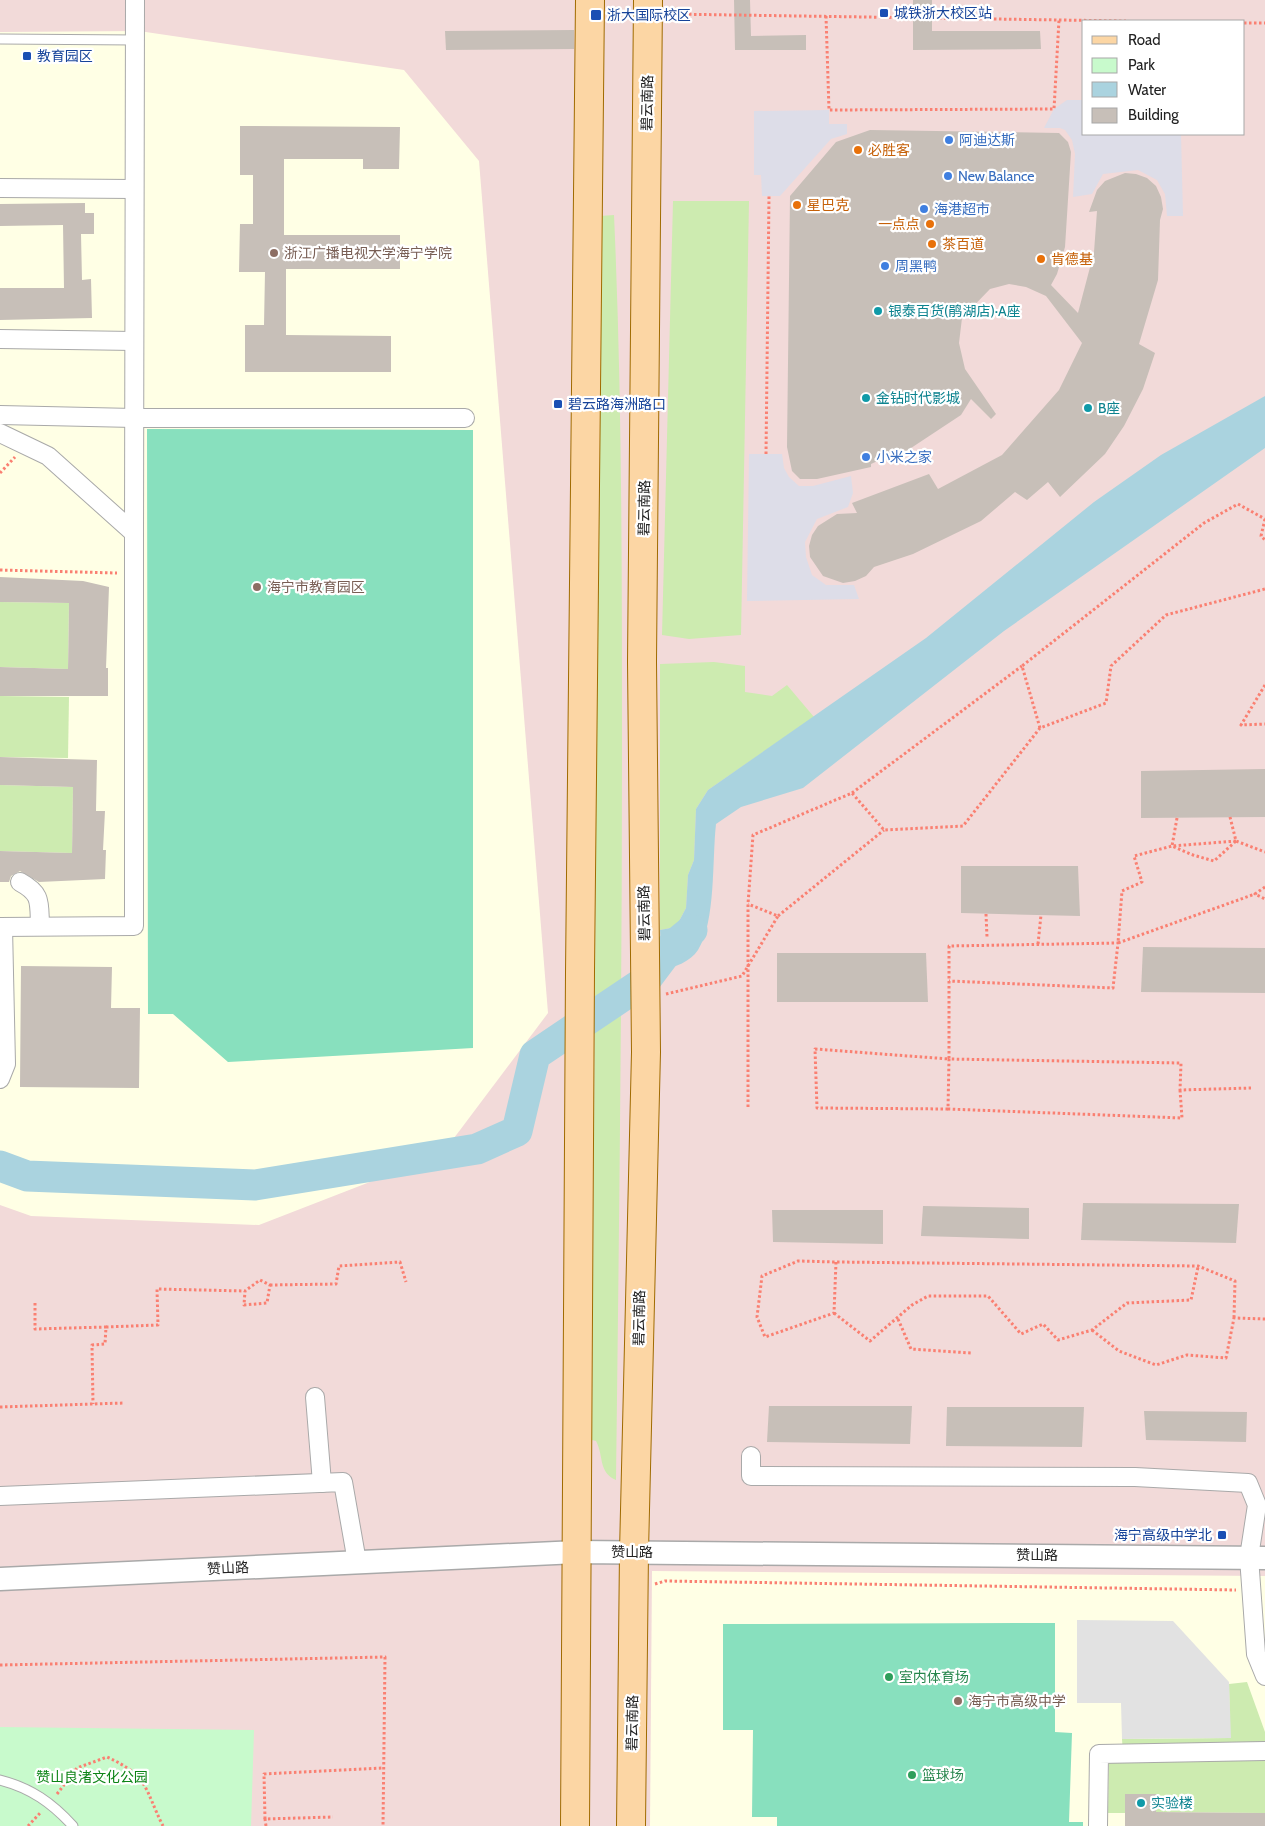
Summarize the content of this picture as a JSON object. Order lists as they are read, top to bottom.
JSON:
{
  "streets": {
    "main road": ["碧云南路"],
    "street": ["赞山路"]
  },
  "crossings": [
    ["碧云南路", "赞山路"]
  ],
  "parks": ["赞山良渚文化公园"],
  "places": {
    "transit": [
      "城铁浙大校区站",
      "浙大国际校区",
      "教育园区",
      "碧云路海洲路口",
      "海宁高级中学北"
    ],
    "other": [
      "阿迪达斯",
      "必胜客",
      "New Balance",
      "星巴克",
      "海港超市",
      "一点点",
      "茶百道",
      "浙江广播电视大学海宁学院",
      "肯德基",
      "周黑鸭",
      "银泰百货(鹃湖店)·A座",
      "金钻时代影城",
      "B座",
      "小米之家",
      "海宁市教育园区",
      "室内体育场",
      "海宁市高级中学",
      "篮球场",
      "实验楼"
    ]
  },
  "legend": [
    "Road",
    "Park",
    "Water",
    "Building"
  ]
}
